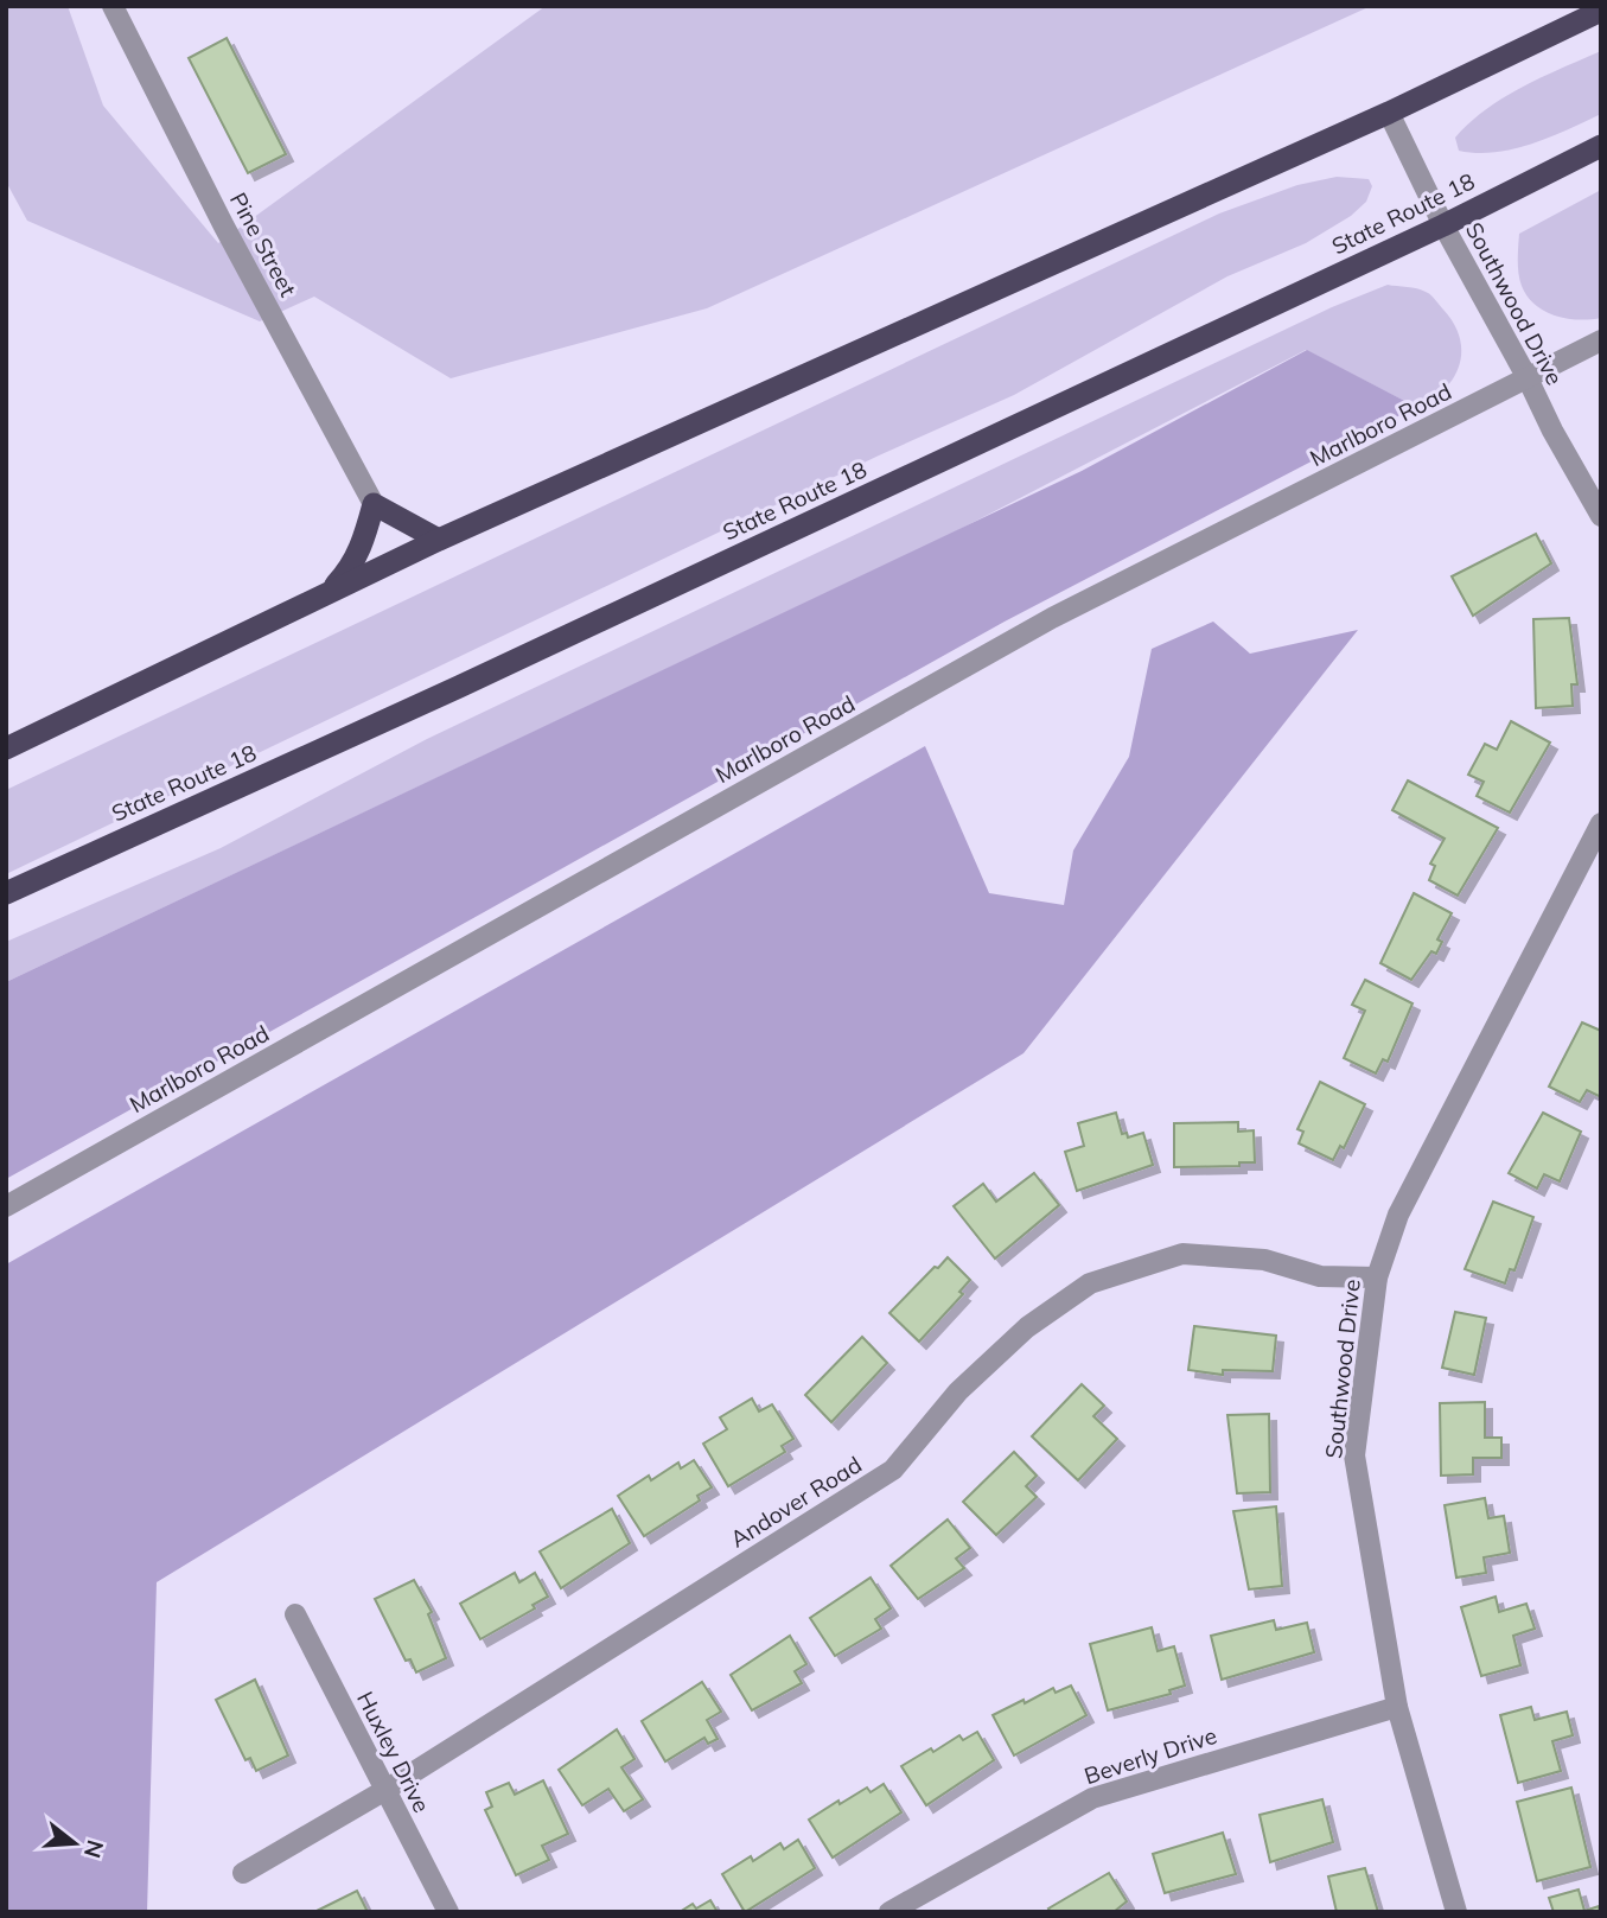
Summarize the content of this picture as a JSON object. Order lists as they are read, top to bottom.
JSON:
{
  "streets": {
    "highway": ["State Route 18"],
    "street": [
      "Pine Street",
      "Southwood Drive",
      "Marlboro Road",
      "Andover Road",
      "Huxley Drive",
      "Beverly Drive"
    ]
  },
  "crossings": [
    ["State Route 18", "Southwood Drive"],
    ["Southwood Drive", "Marlboro Road"],
    ["Southwood Drive", "Andover Road"],
    ["Southwood Drive", "Beverly Drive"],
    ["Andover Road", "Huxley Drive"]
  ],
  "north": "right"
}
